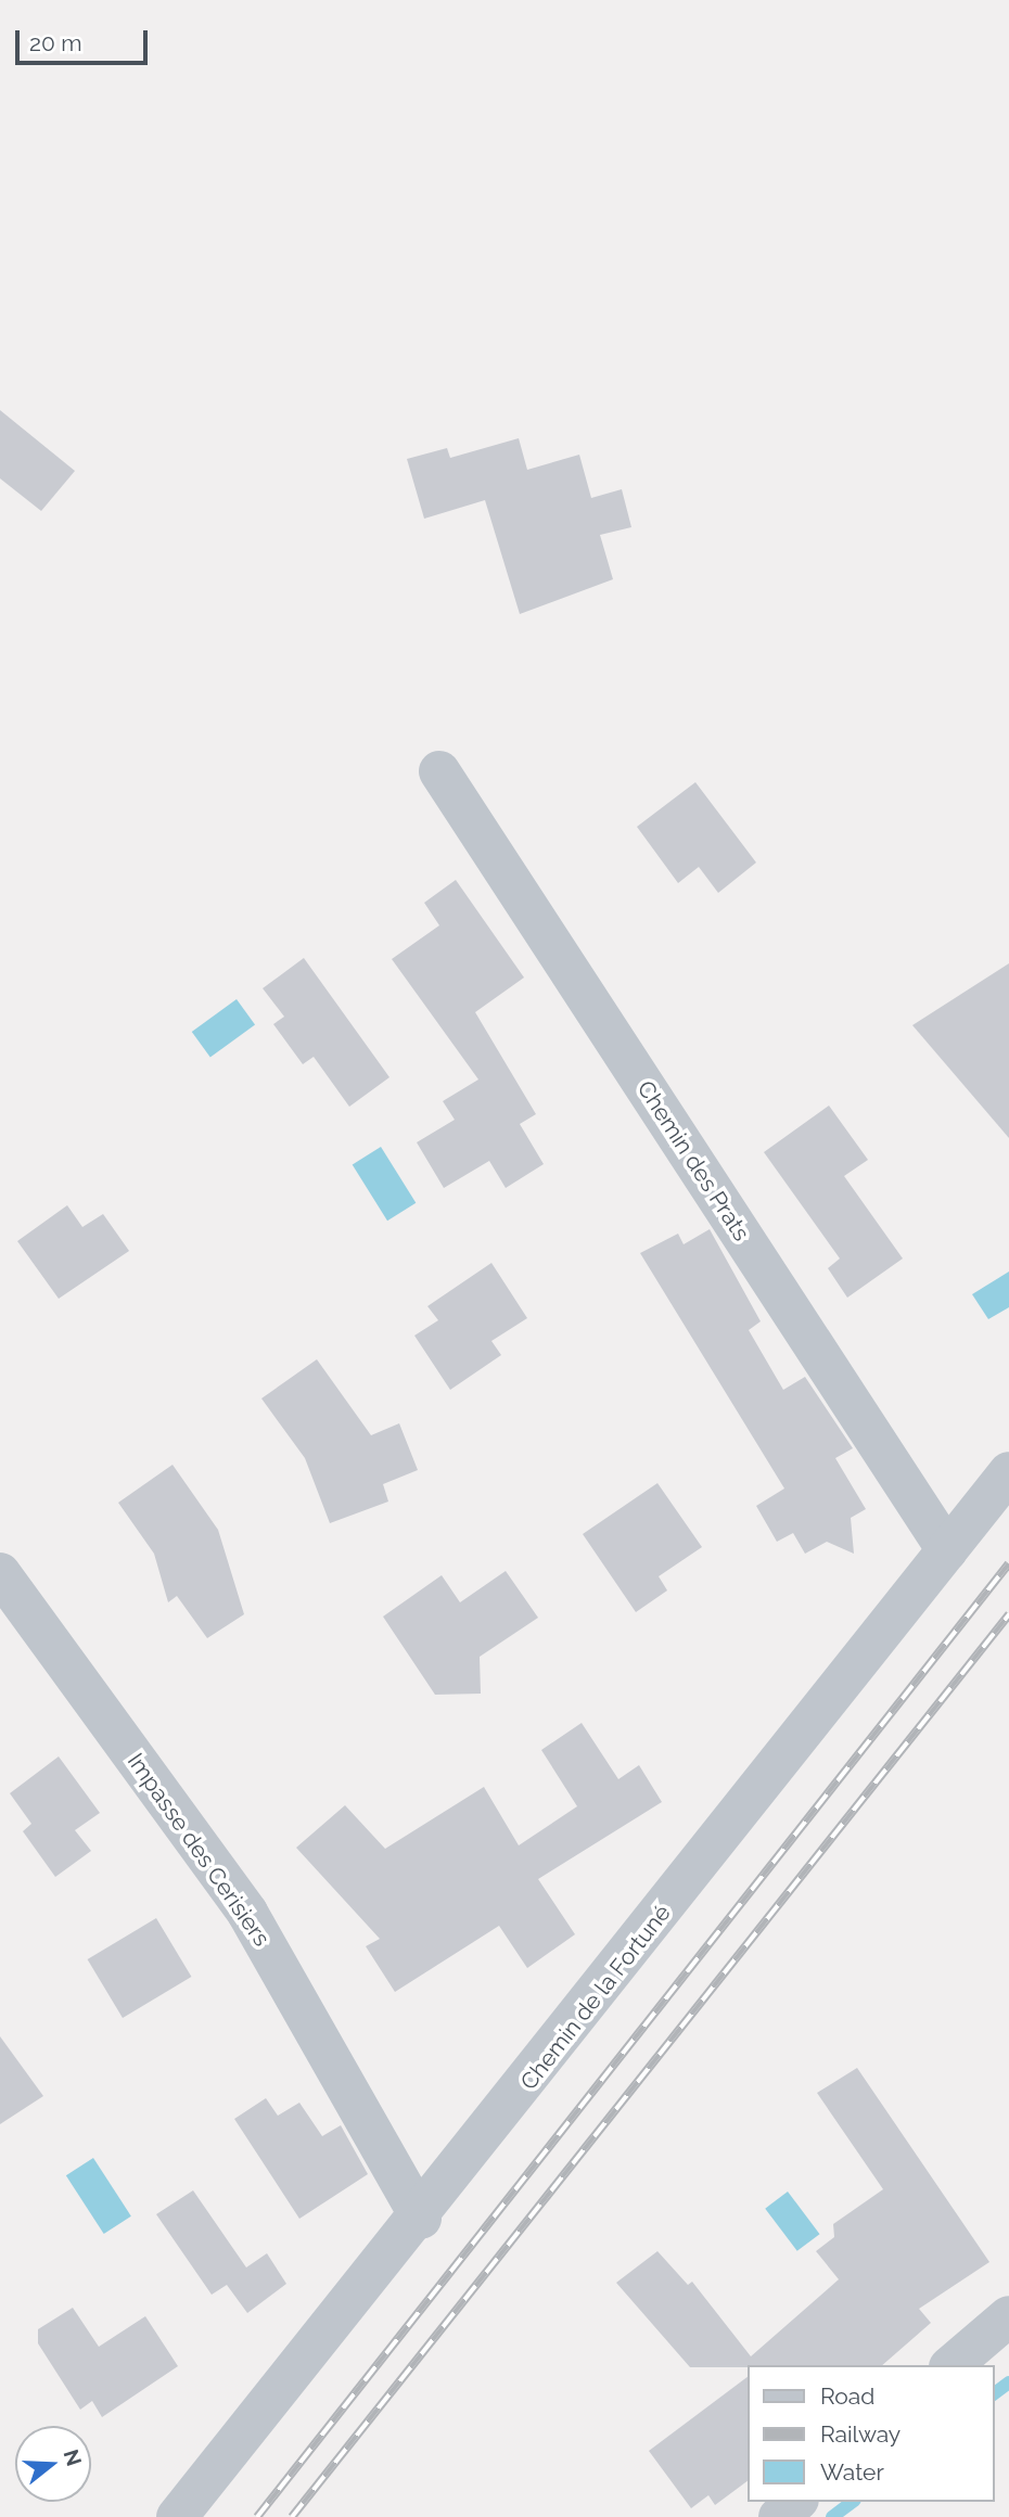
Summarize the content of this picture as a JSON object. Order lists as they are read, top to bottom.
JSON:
{
  "streets": {
    "street": ["Chemin des Prats", "Impasse des Cerisiers", "Chemin de la Fortuné"]
  },
  "crossings": [
    ["Chemin des Prats", "Chemin de la Fortuné"],
    ["Impasse des Cerisiers", "Chemin de la Fortuné"]
  ],
  "legend": ["Road", "Railway", "Water"],
  "scale_bar": "20 m",
  "north": "right"
}
